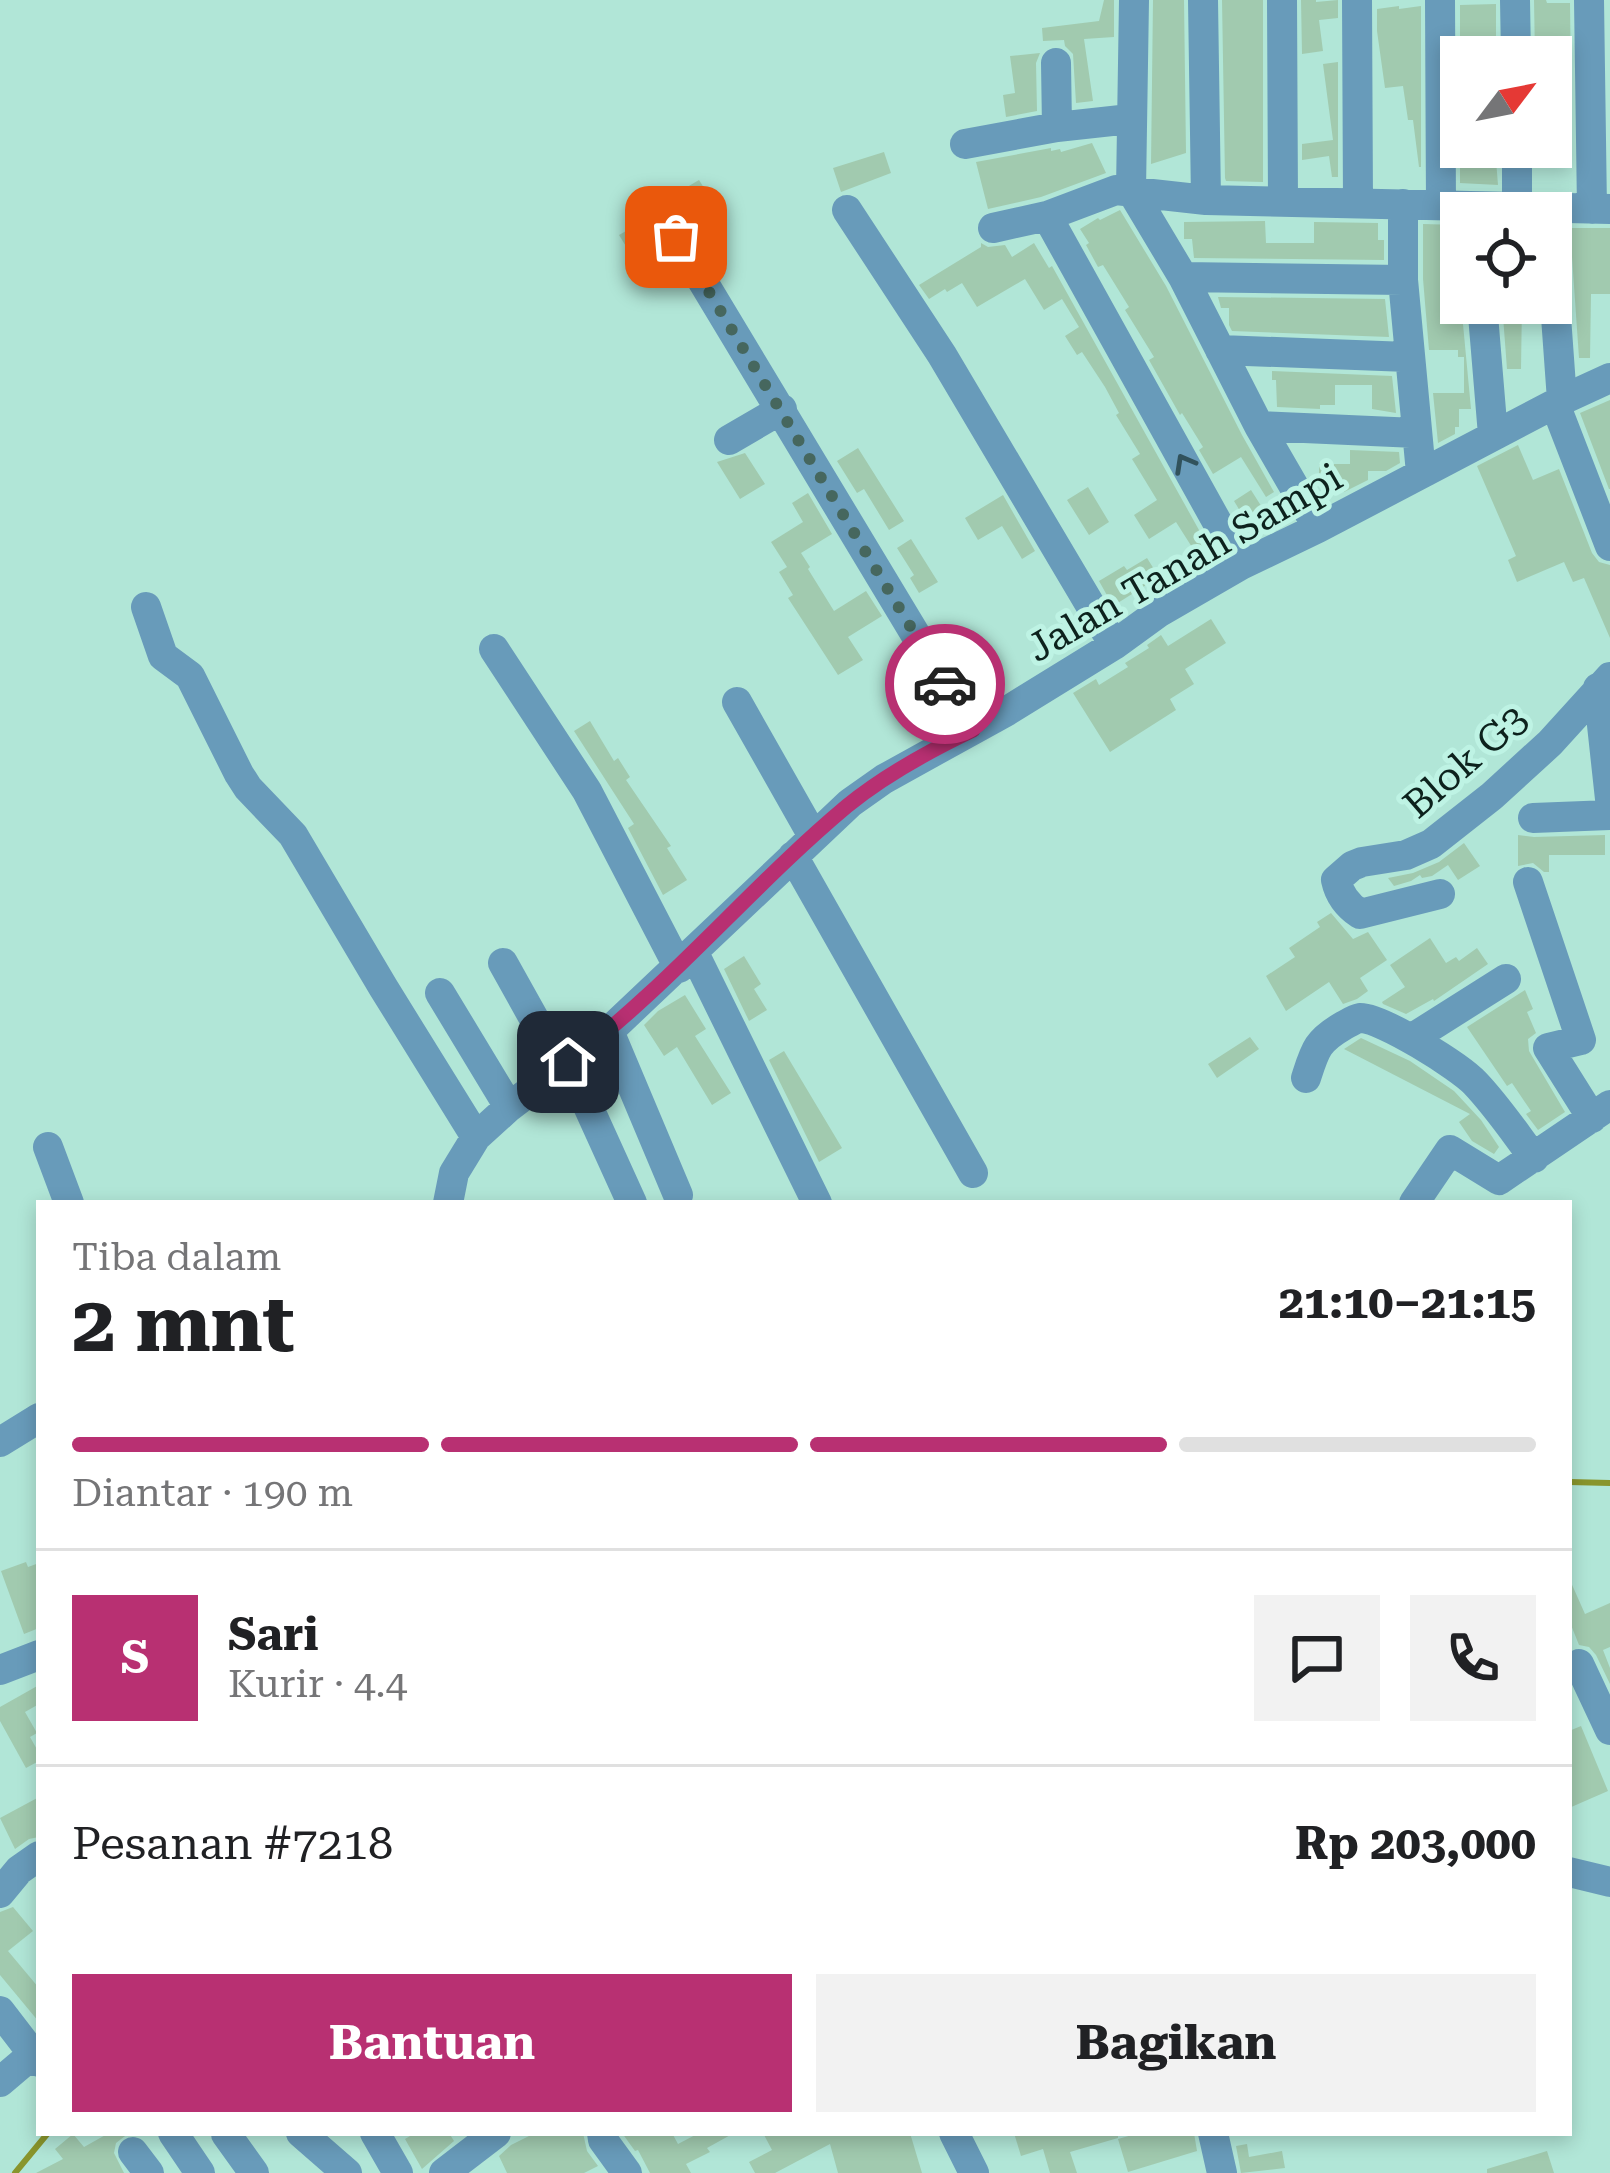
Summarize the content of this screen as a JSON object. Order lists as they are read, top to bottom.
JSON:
{
  "streets": {
    "street": ["Jalan Tanah Sampi", "Blok G3"]
  },
  "north": "top right",
  "page": {
    "heading": ["2 mnt", "Tiba dalam", "21:10–21:15"],
    "panel": [
      "Sari",
      "Kurir · 4.4",
      "Pesanan #7218",
      "Rp 203,000"
    ],
    "bar": "Diantar · 190 m",
    "round": "S",
    "buttons": ["Bantuan", "Bagikan"]
  }
}
